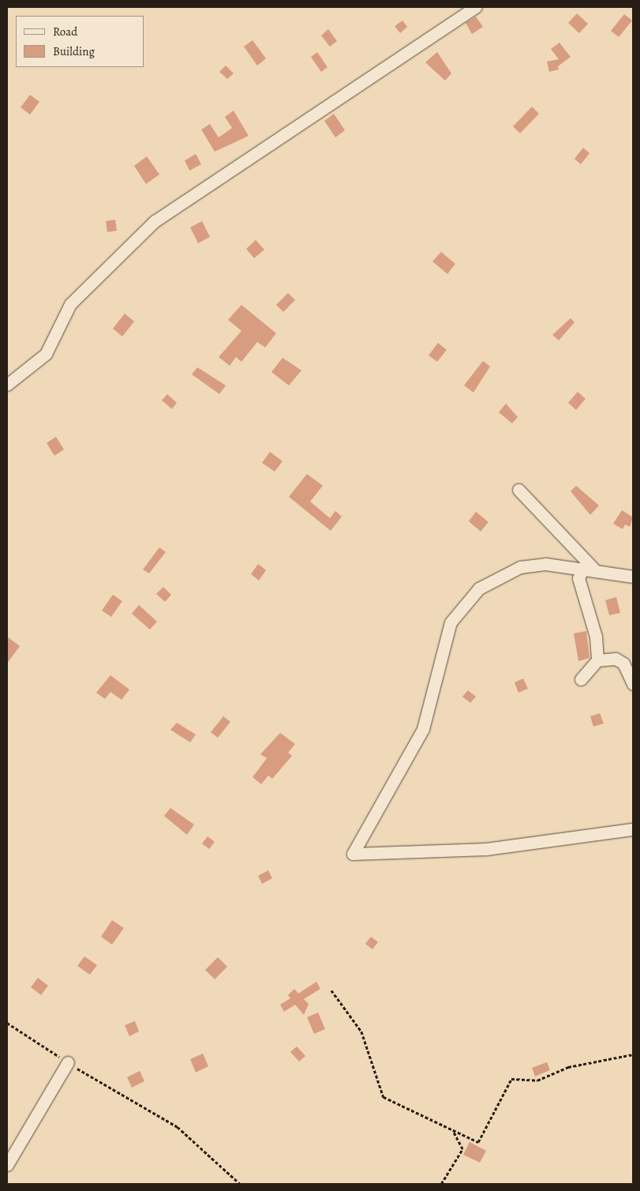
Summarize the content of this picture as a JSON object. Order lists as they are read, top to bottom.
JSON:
{
  "legend": ["Road", "Building"]
}
